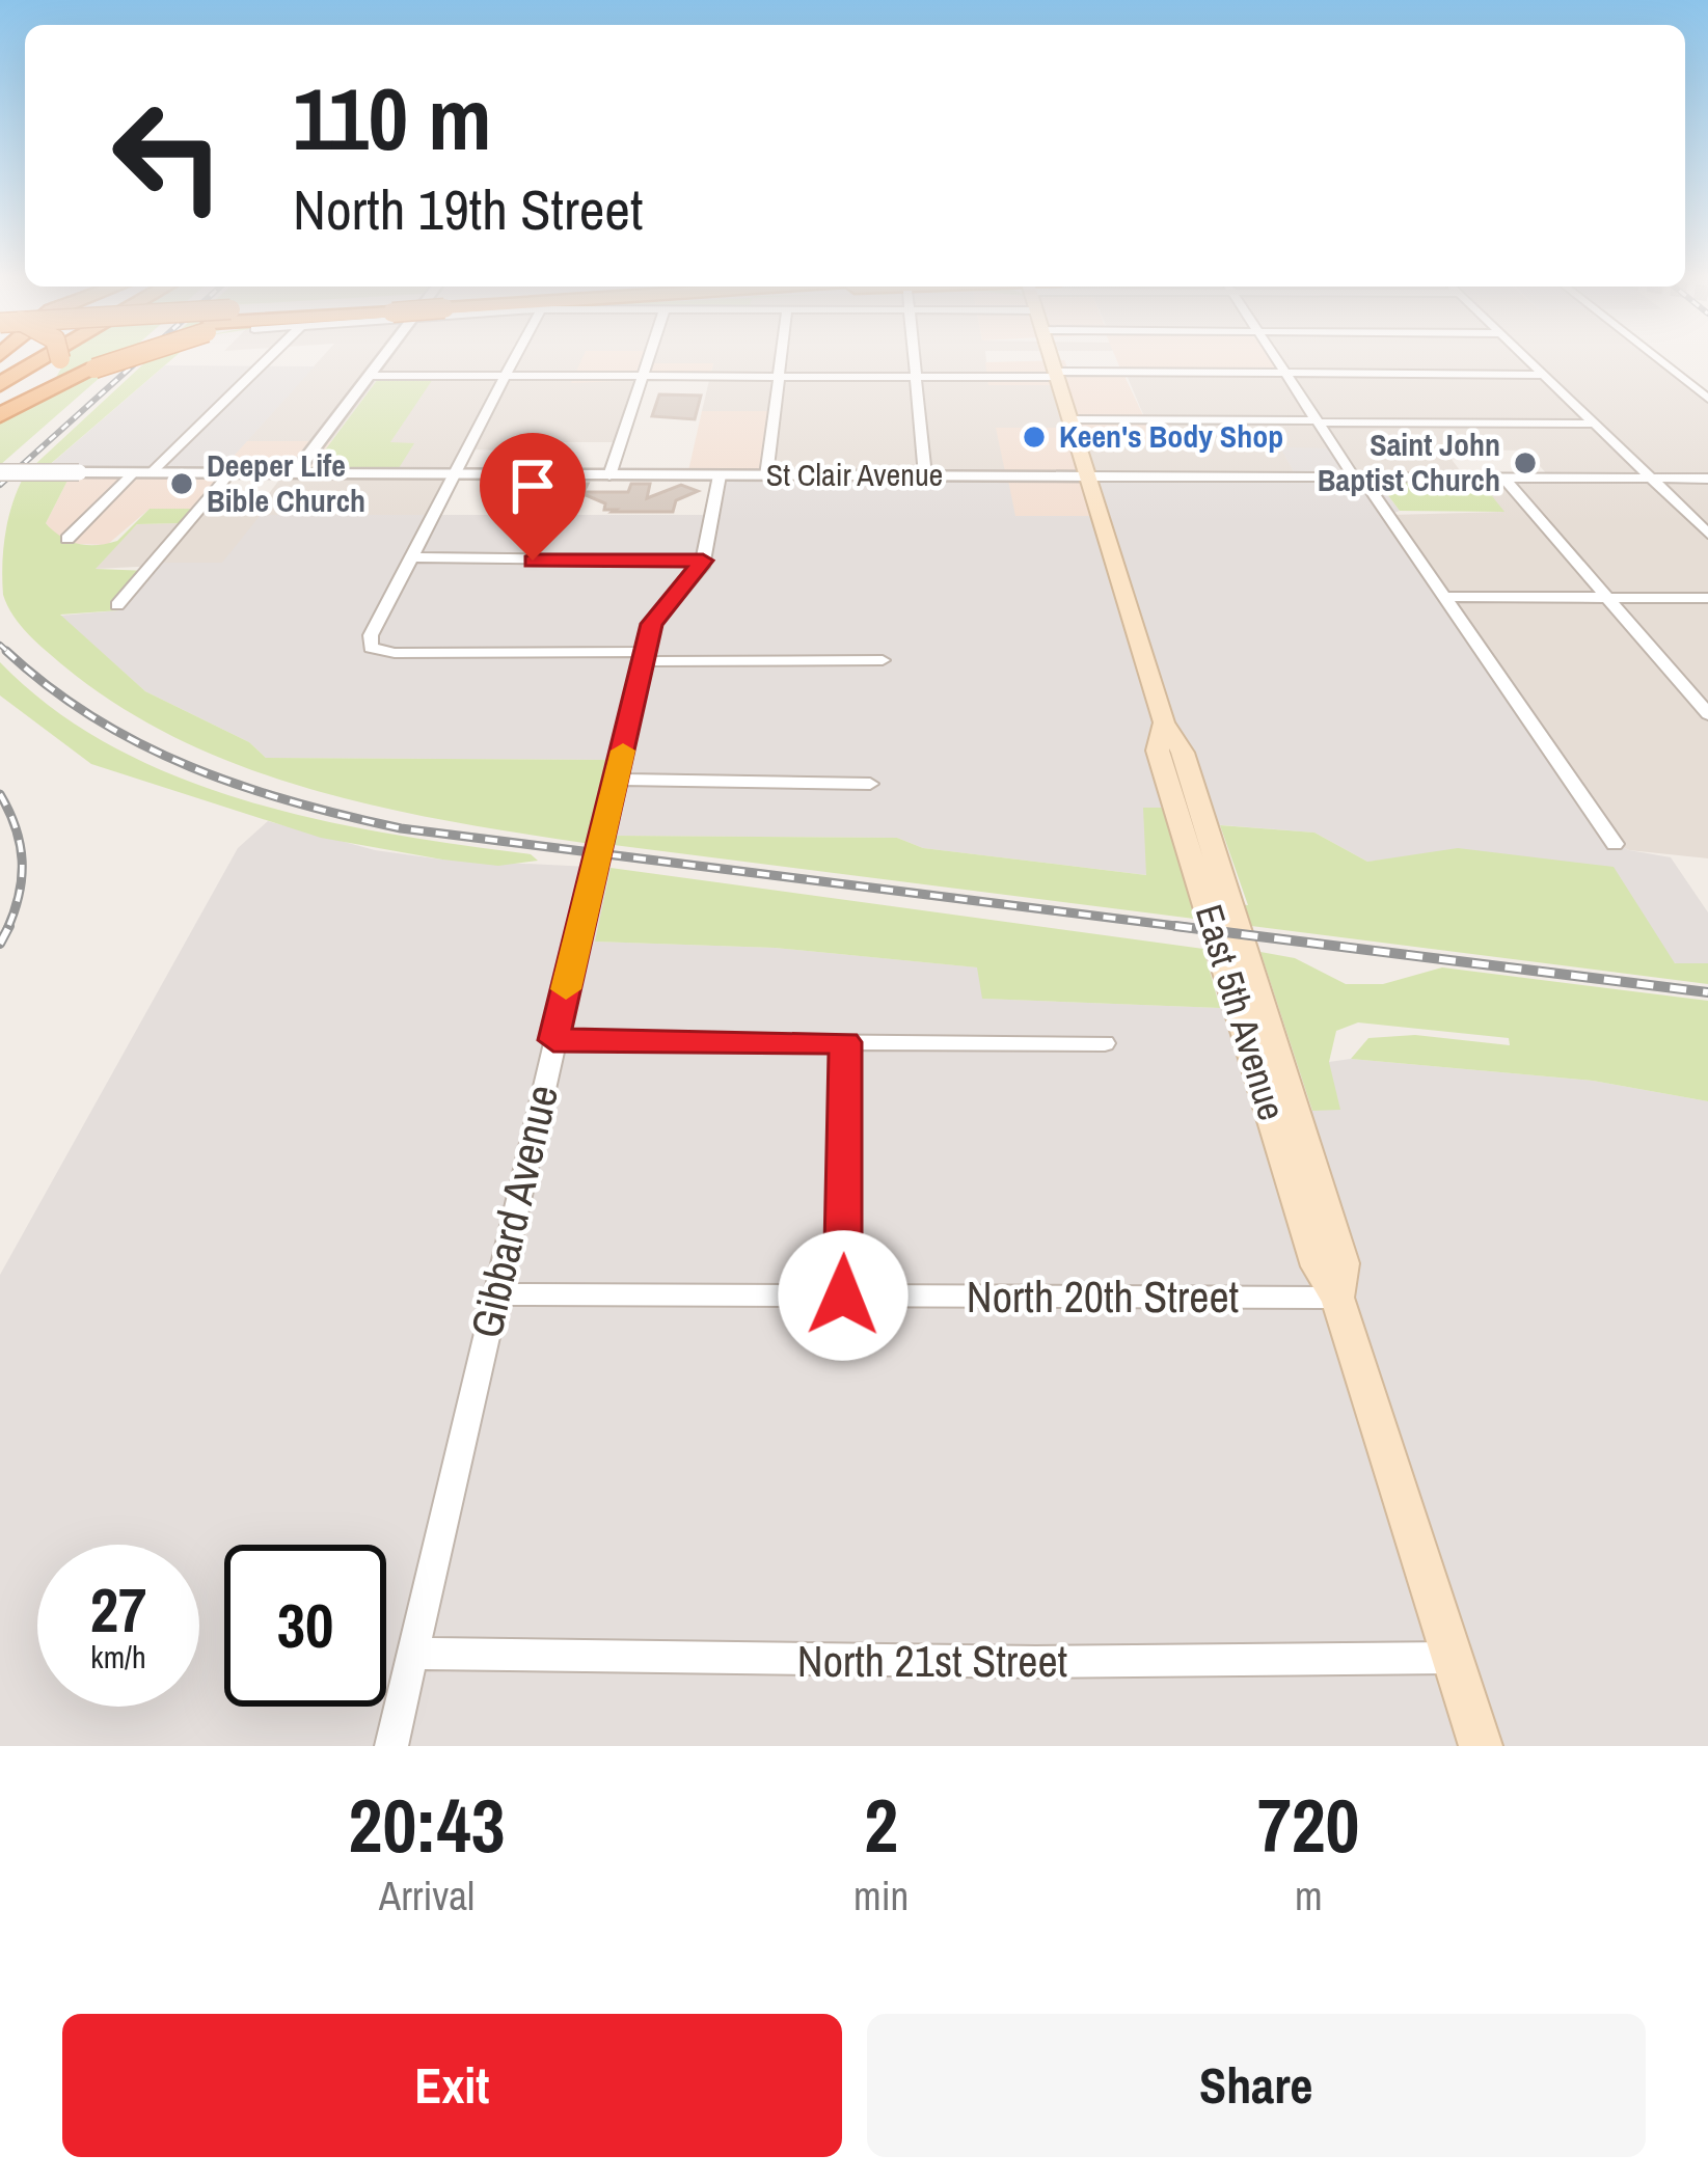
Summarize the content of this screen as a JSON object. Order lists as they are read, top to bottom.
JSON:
{
  "streets": {
    "main road": ["East 5th Avenue"],
    "street": [
      "St Clair Avenue",
      "Gibbard Avenue",
      "North 20th Street",
      "North 21st Street"
    ]
  },
  "crossings": [
    ["St Clair Avenue", "East 5th Avenue"],
    ["St Clair Avenue", "Gibbard Avenue"],
    ["East 5th Avenue", "North 20th Street"],
    ["East 5th Avenue", "North 21st Street"],
    ["Gibbard Avenue", "North 20th Street"],
    ["Gibbard Avenue", "North 21st Street"]
  ],
  "places": ["Keen's Body Shop", "Saint John Baptist Church", "Deeper Life Bible Church"],
  "page": {
    "turn": ["110 m", "North 19th Street"],
    "speed": "27 km/h",
    "limit": "30",
    "eta": [
      "20:43",
      "Arrival",
      "2",
      "min",
      "720",
      "m"
    ],
    "buttons": ["Exit", "Share"]
  }
}
